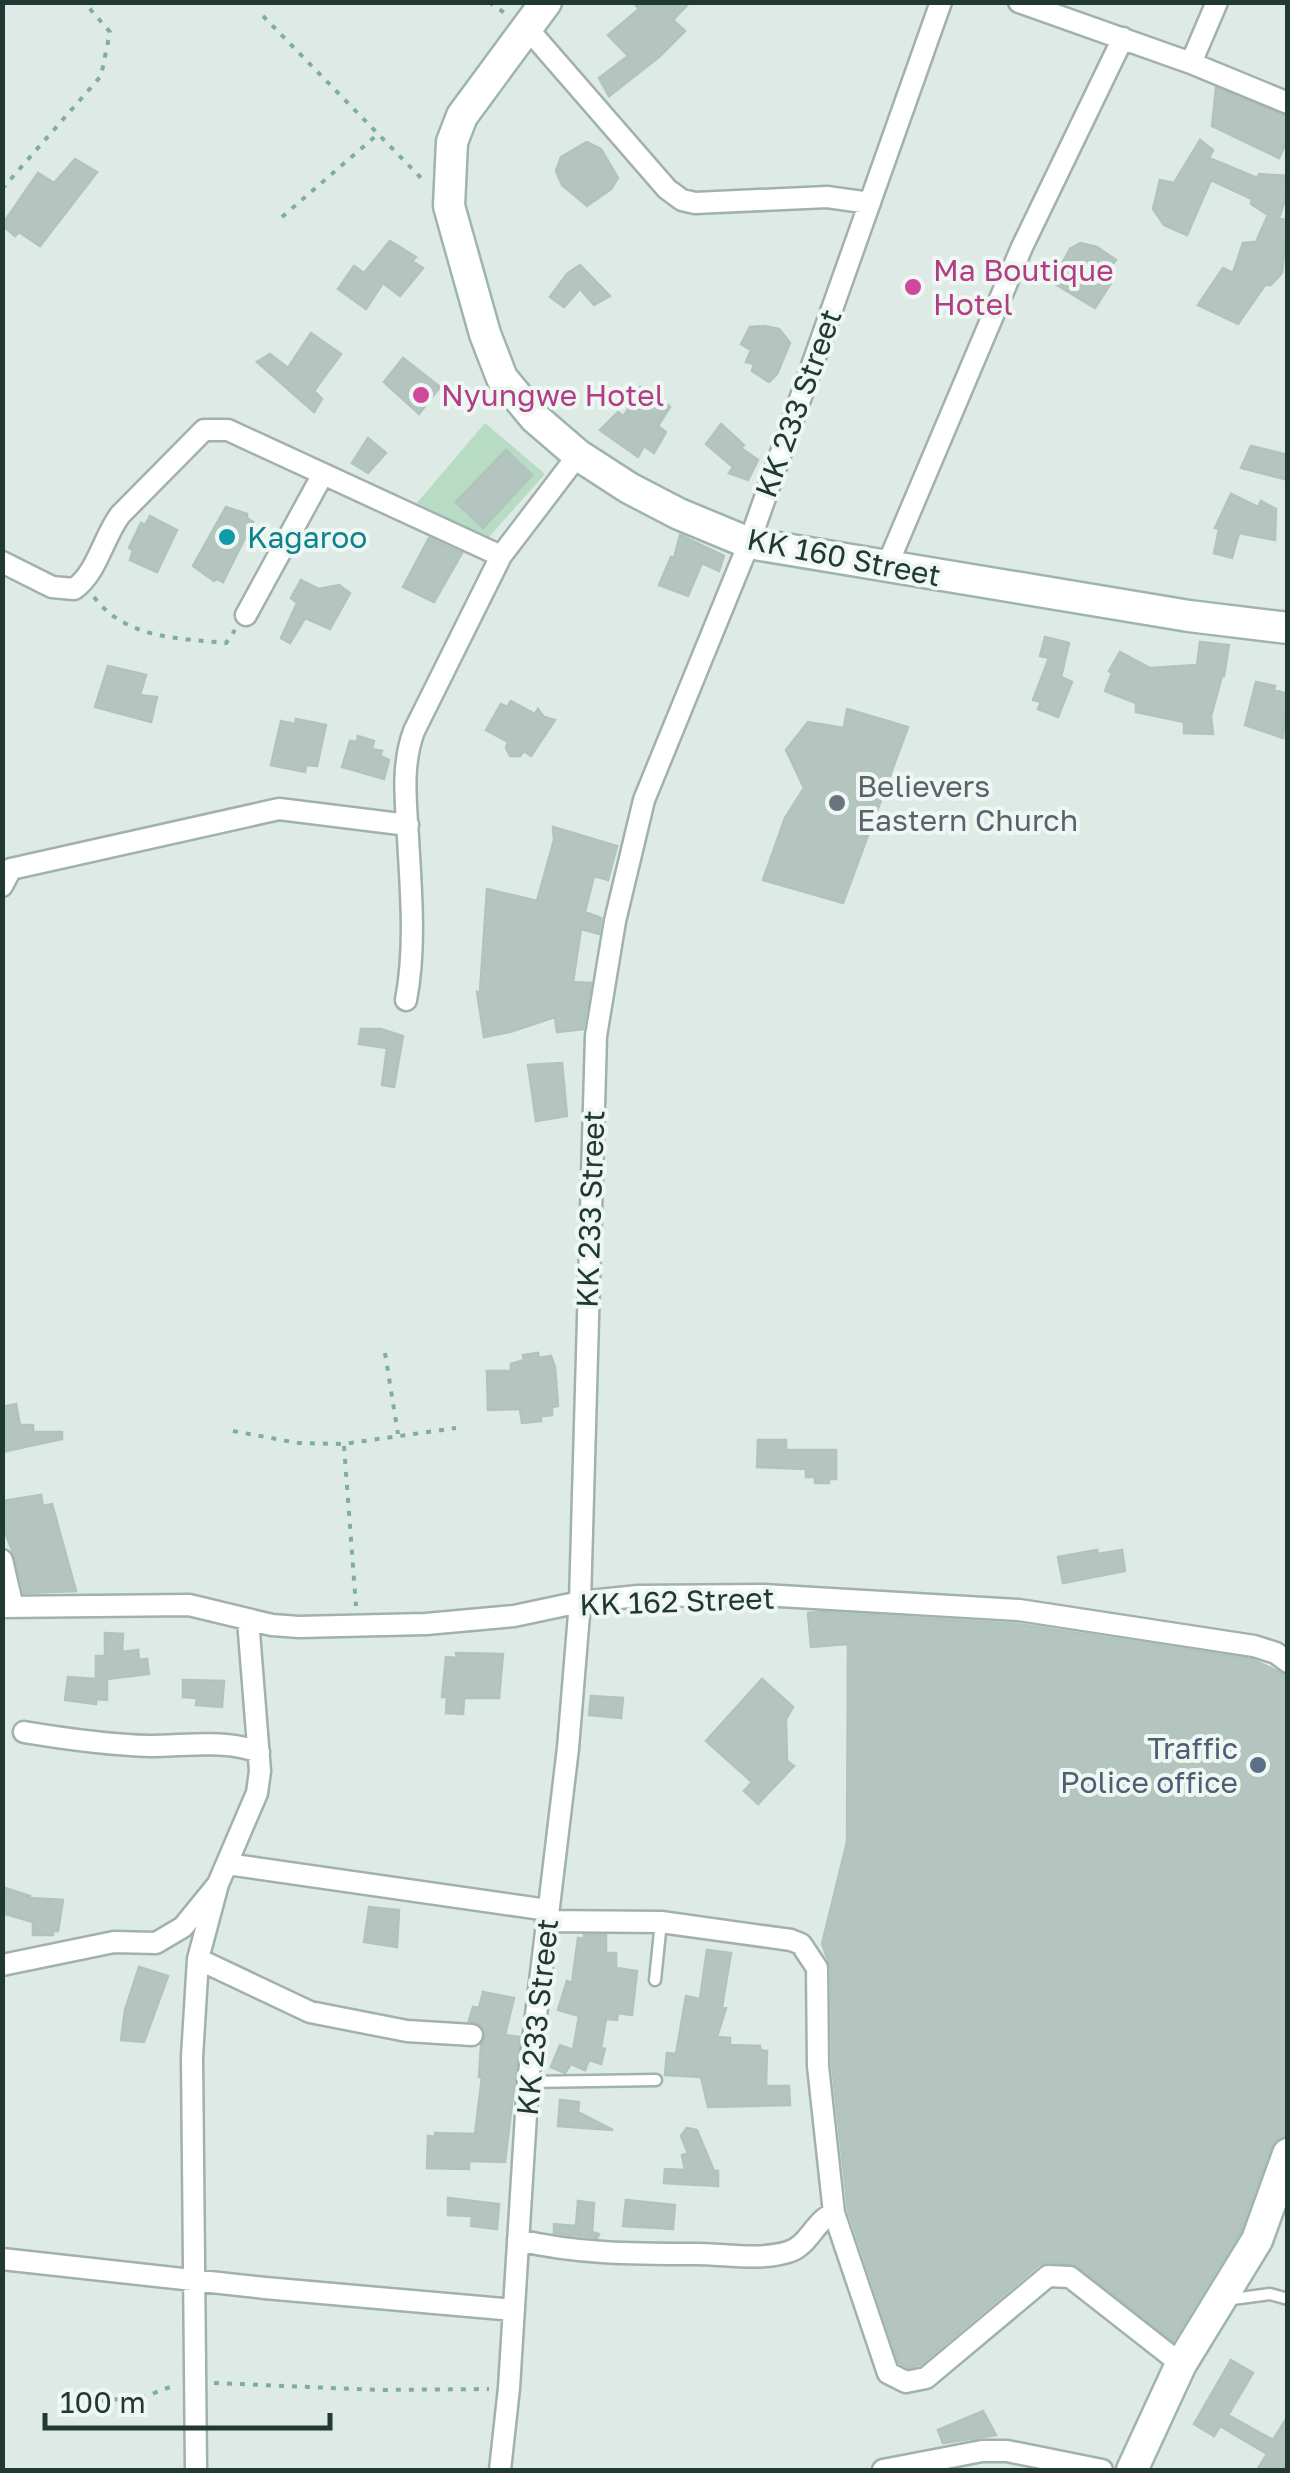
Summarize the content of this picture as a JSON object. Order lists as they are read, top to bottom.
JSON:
{
  "streets": {
    "main road": ["KK 160 Street"],
    "street": ["KK 233 Street", "KK 162 Street"]
  },
  "crossings": [
    ["KK 233 Street", "KK 160 Street"],
    ["KK 233 Street", "KK 162 Street"]
  ],
  "places": [
    "Ma Boutique Hotel",
    "Nyungwe Hotel",
    "Kagaroo",
    "Believers Eastern Church",
    "Traffic Police office"
  ],
  "scale_bar": "100 m"
}
